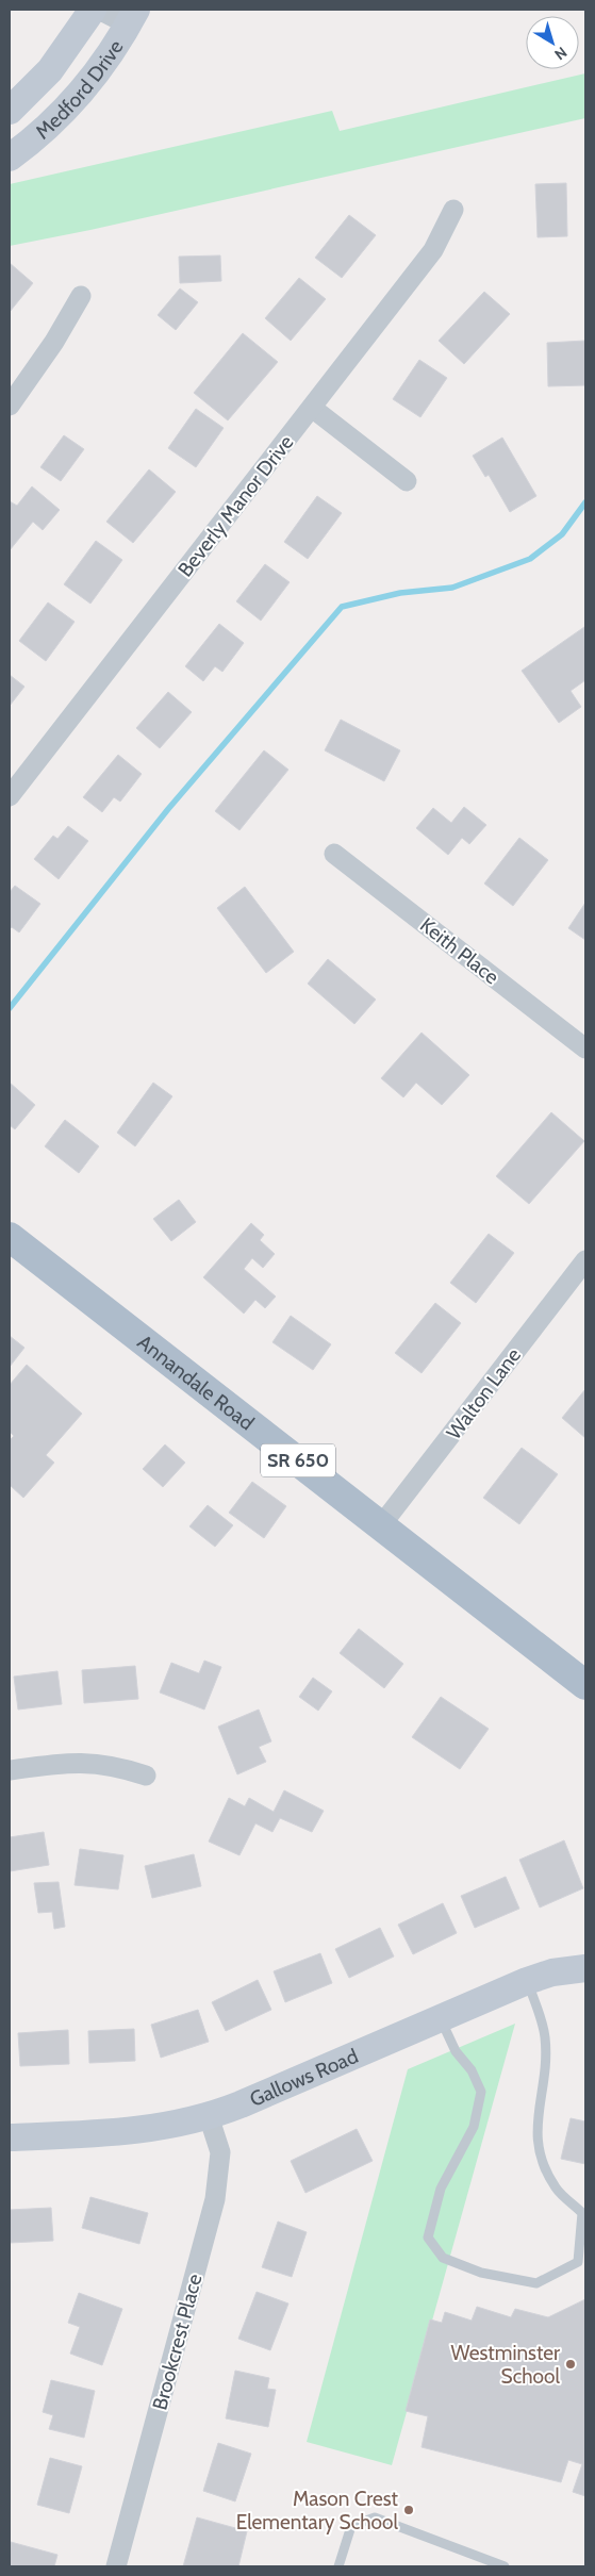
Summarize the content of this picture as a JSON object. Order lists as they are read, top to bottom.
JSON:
{
  "streets": {
    "main road": [
      "Medford Drive",
      "Annandale Road",
      "SR 650",
      "Gallows Road"
    ],
    "street": [
      "Beverly Manor Drive",
      "Keith Place",
      "Walton Lane",
      "Brookcrest Place"
    ]
  },
  "crossings": [
    ["Annandale Road", "Walton Lane"],
    ["Gallows Road", "Brookcrest Place"]
  ],
  "places": ["Westminster School", "Mason Crest Elementary School"],
  "north": "bottom right"
}
